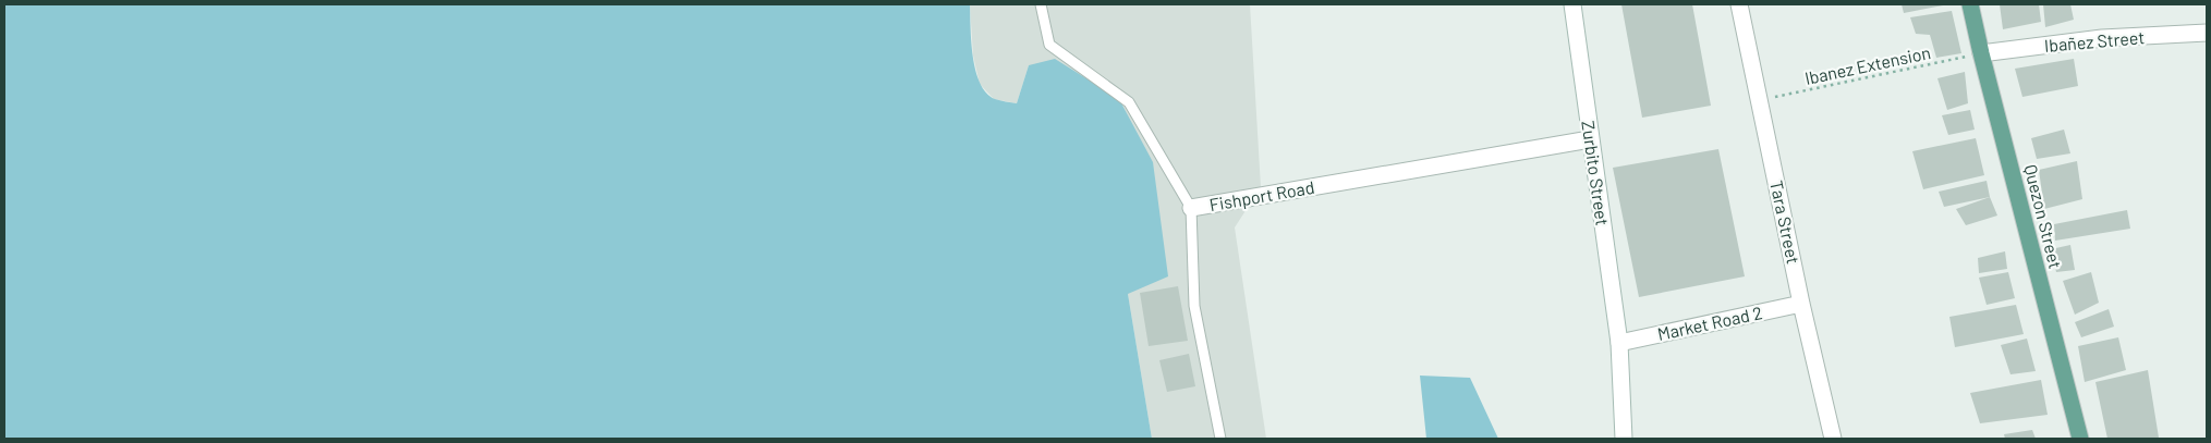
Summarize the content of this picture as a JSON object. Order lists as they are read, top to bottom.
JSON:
{
  "streets": {
    "main road": ["Quezon Street"],
    "street": [
      "Ibañez Street",
      "Zurbito Street",
      "Fishport Road",
      "Tara Street",
      "Market Road 2"
    ],
    "path": ["Ibanez Extension"]
  },
  "crossings": [
    ["Ibañez Street", "Ibanez Extension"],
    ["Ibañez Street", "Quezon Street"],
    ["Ibanez Extension", "Quezon Street"],
    ["Ibanez Extension", "Tara Street"],
    ["Zurbito Street", "Fishport Road"],
    ["Zurbito Street", "Market Road 2"],
    ["Tara Street", "Market Road 2"]
  ]
}
